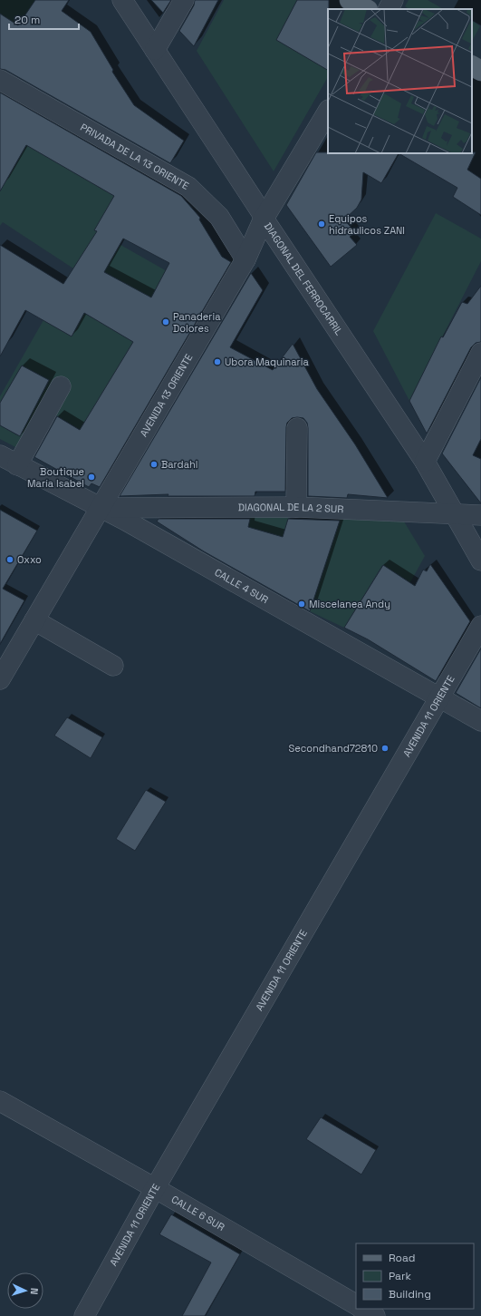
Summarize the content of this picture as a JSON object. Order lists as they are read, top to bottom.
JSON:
{
  "streets": {
    "street": [
      "PRIVADA DE LA 13 ORIENTE",
      "DIAGONAL DEL FERROCARRIL",
      "AVENIDA 13 ORIENTE",
      "DIAGONAL DE LA 2 SUR",
      "CALLE 4 SUR",
      "AVENIDA 11 ORIENTE",
      "CALLE 6 SUR"
    ]
  },
  "crossings": [
    ["PRIVADA DE LA 13 ORIENTE", "AVENIDA 13 ORIENTE"],
    ["DIAGONAL DEL FERROCARRIL", "AVENIDA 13 ORIENTE"],
    ["DIAGONAL DEL FERROCARRIL", "DIAGONAL DE LA 2 SUR"],
    ["AVENIDA 13 ORIENTE", "DIAGONAL DE LA 2 SUR"],
    ["AVENIDA 13 ORIENTE", "CALLE 4 SUR"],
    ["DIAGONAL DE LA 2 SUR", "CALLE 4 SUR"],
    ["CALLE 4 SUR", "AVENIDA 11 ORIENTE"],
    ["AVENIDA 11 ORIENTE", "CALLE 6 SUR"]
  ],
  "places": [
    "Equipos hidraulicos ZANI",
    "Panaderia Dolores",
    "Ubora Maquinaria",
    "Bardahl",
    "Boutique María Isabel",
    "Oxxo",
    "Miscelanea Andy",
    "Secondhand72810"
  ],
  "legend": ["Road", "Park", "Building"],
  "scale_bar": "20 m",
  "north": "right"
}
